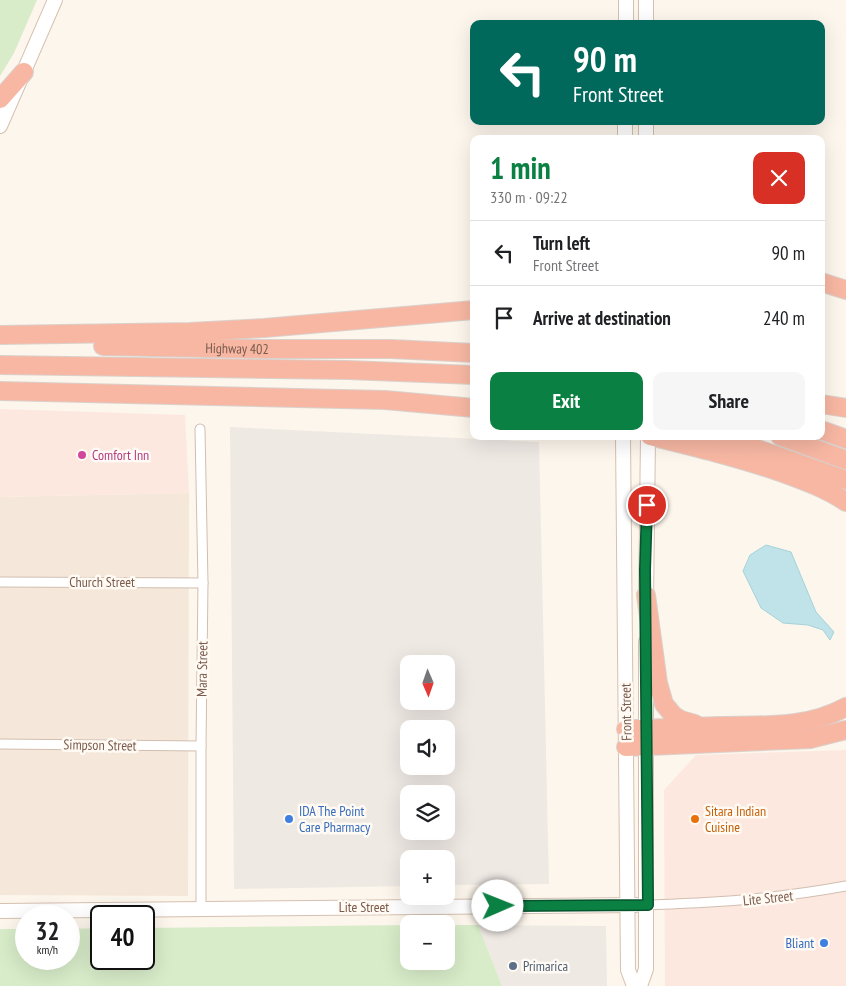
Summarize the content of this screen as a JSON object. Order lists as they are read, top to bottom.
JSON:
{
  "streets": {
    "highway": ["Highway 402"],
    "main road": ["Front Street", "Lite Street"],
    "street": ["Church Street", "Mara Street", "Simpson Street"]
  },
  "crossings": [
    ["Church Street", "Mara Street"],
    ["Mara Street", "Simpson Street"],
    ["Mara Street", "Lite Street"],
    ["Front Street", "Lite Street"]
  ],
  "places": [
    "Comfort Inn",
    "IDA The Point Care Pharmacy",
    "Sitara Indian Cuisine",
    "Bliant",
    "Primarica"
  ],
  "north": "bottom",
  "page": {
    "turn": ["90 m", "Front Street"],
    "heading": ["1 min", "330 m · 09:22"],
    "list": [
      {
        "name": "Turn left",
        "note": "Front Street",
        "value": "90 m"
      },
      {
        "name": "Arrive at destination",
        "value": "240 m"
      }
    ],
    "buttons": ["Exit", "Share"],
    "map_buttons": ["+", "−"],
    "speed": "32 km/h",
    "limit": "40"
  }
}
